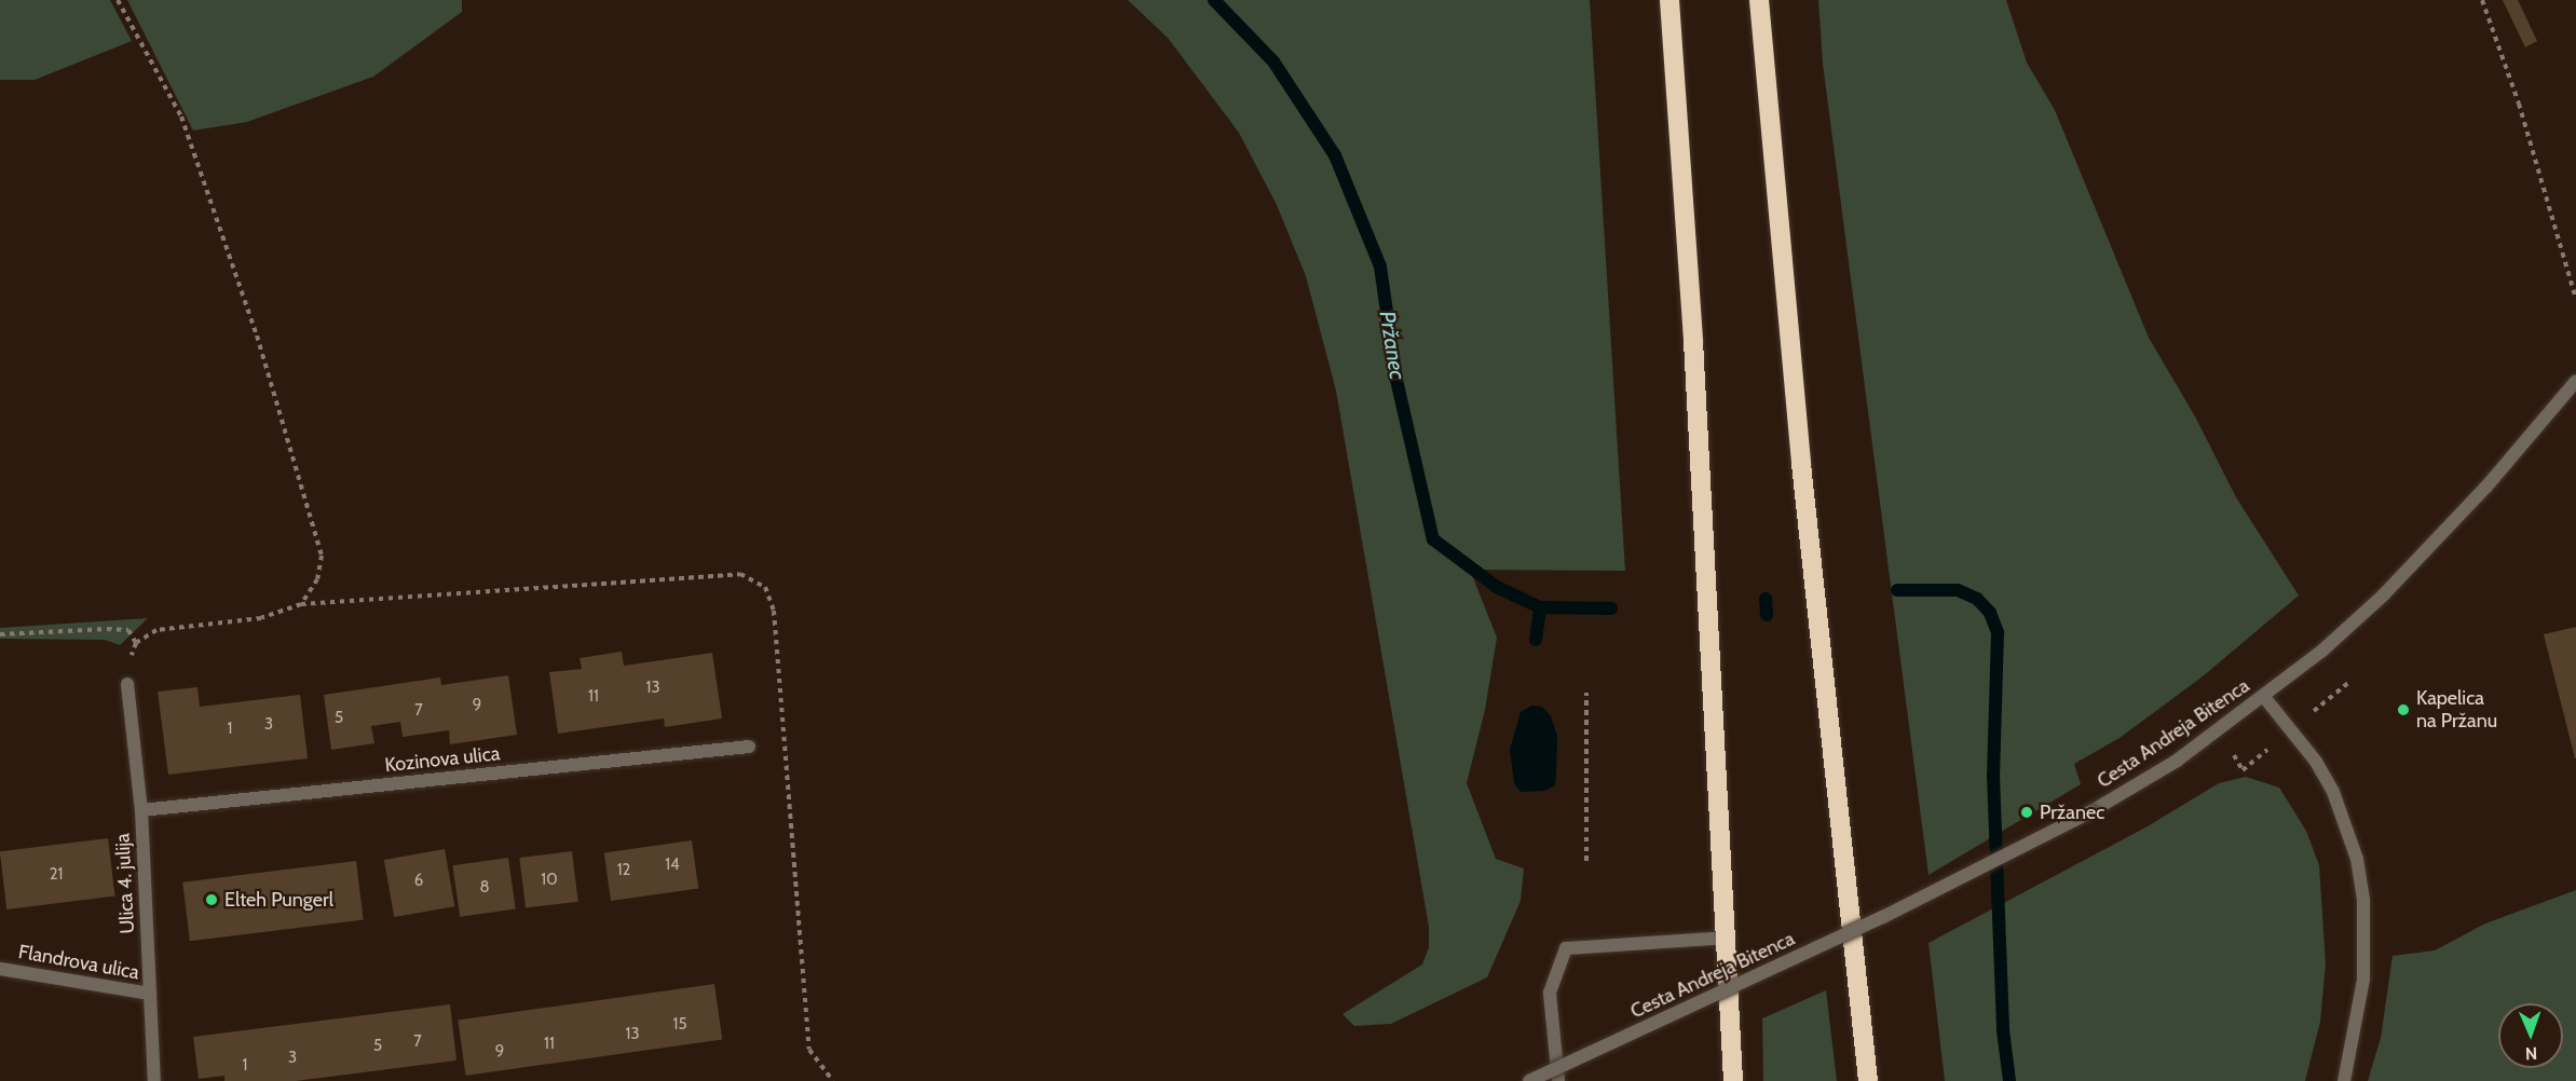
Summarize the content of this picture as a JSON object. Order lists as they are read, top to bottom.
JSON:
{
  "streets": {
    "street": [
      "Cesta Andreja Bitenca",
      "Kozinova ulica",
      "Ulica 4. julija",
      "Flandrova ulica"
    ]
  },
  "crossings": [
    ["Kozinova ulica", "Ulica 4. julija"],
    ["Ulica 4. julija", "Flandrova ulica"]
  ],
  "water": ["Pržanec"],
  "places": ["Kapelica na Pržanu", "Pržanec", "Elteh Pungerl"],
  "house_numbers": [
    "13",
    "11",
    "9",
    "7",
    "5",
    "3",
    "1",
    "14",
    "12",
    "21",
    "10",
    "6",
    "8",
    "15",
    "13",
    "7",
    "11",
    "5",
    "9",
    "3",
    "1"
  ],
  "north": "bottom"
}
